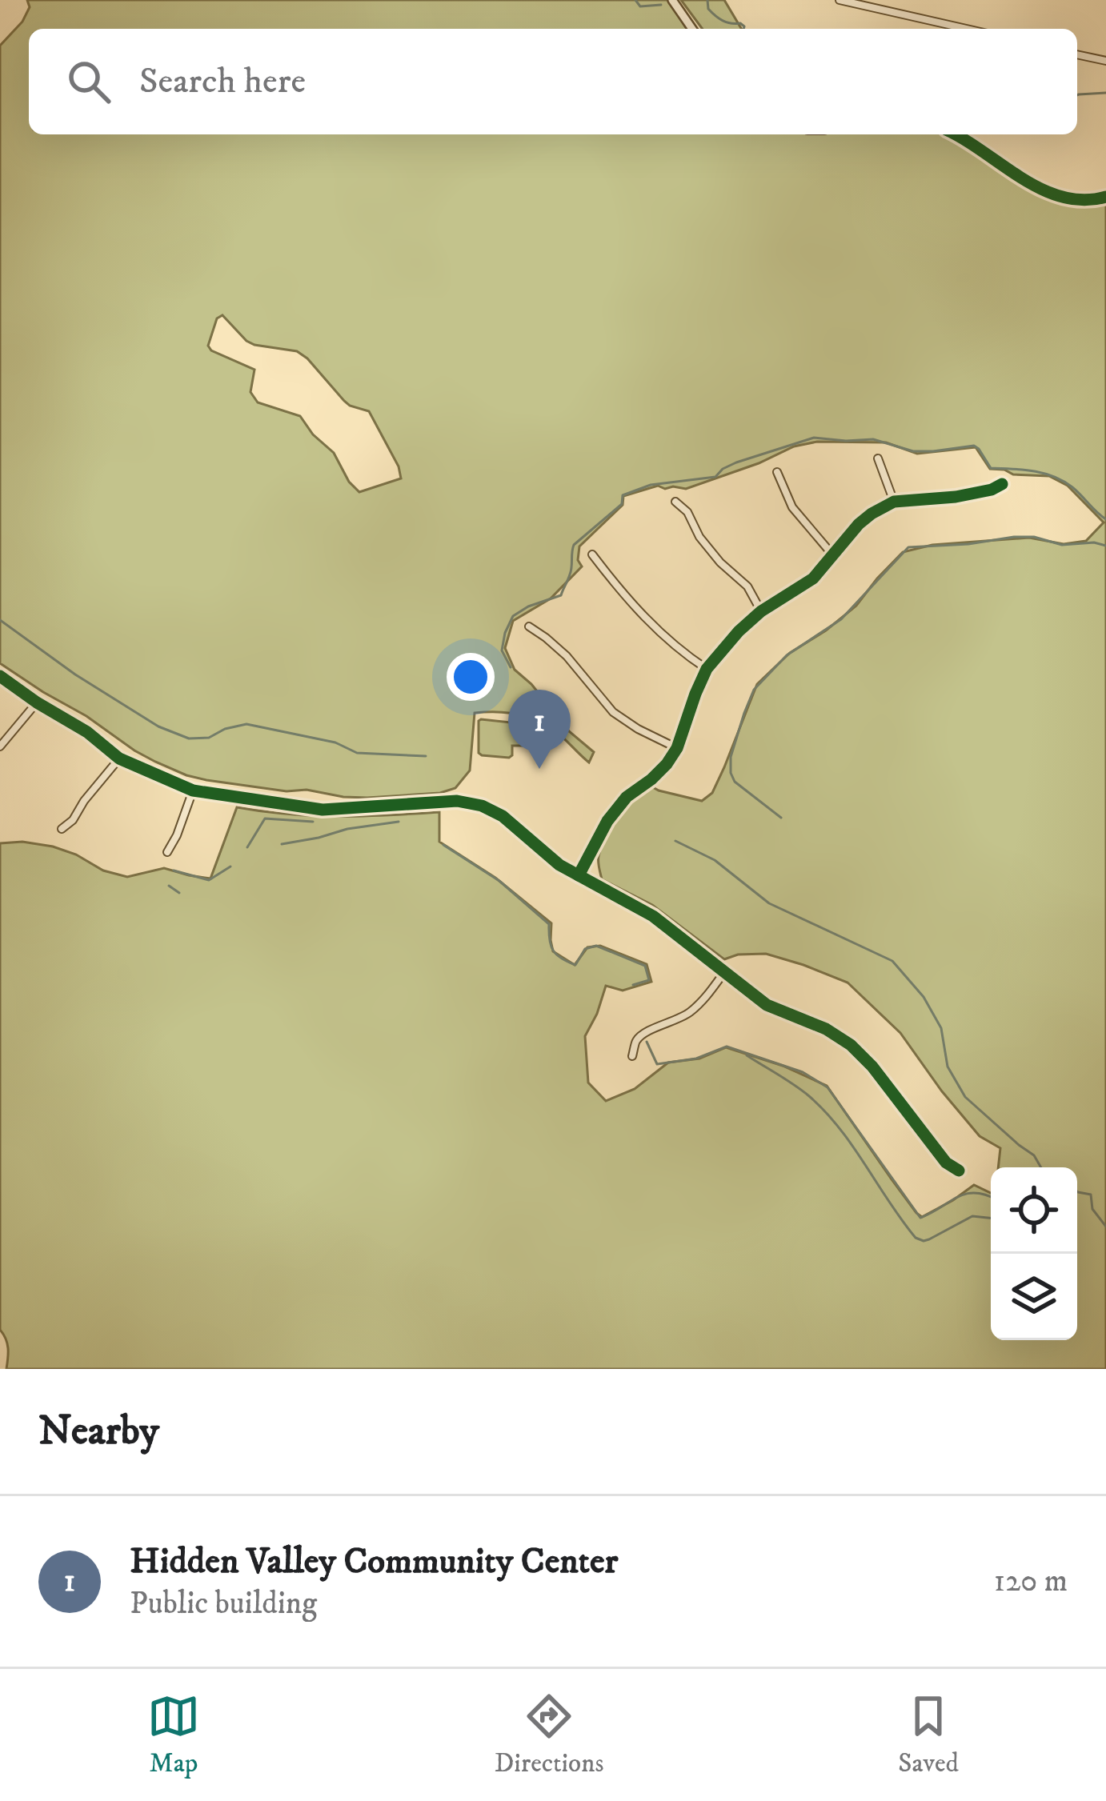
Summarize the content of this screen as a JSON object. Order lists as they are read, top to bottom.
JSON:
{
  "page": {
    "search": "Search here",
    "pins": "1",
    "heading": "Nearby",
    "list": [
      {
        "mark": "1",
        "name": "Hidden Valley Community Center",
        "note": "Public building",
        "value": "120 m"
      }
    ],
    "nav": ["Map", "Directions", "Saved"]
  }
}
